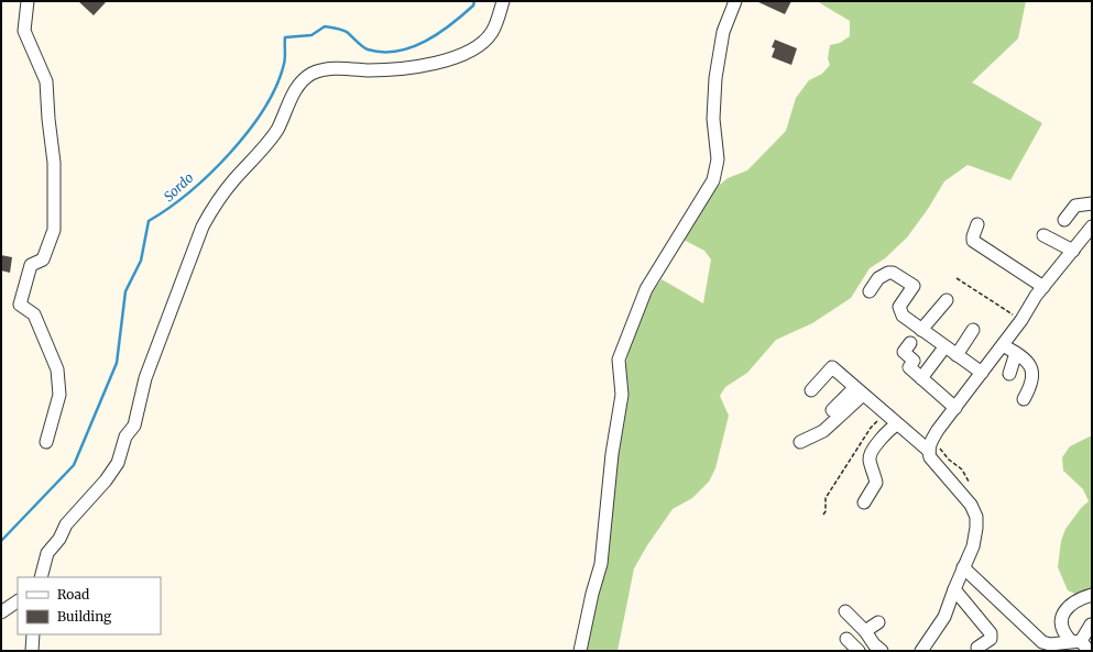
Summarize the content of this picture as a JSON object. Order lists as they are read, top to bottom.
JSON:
{
  "water": ["Sordo"],
  "legend": ["Road", "Building"]
}
